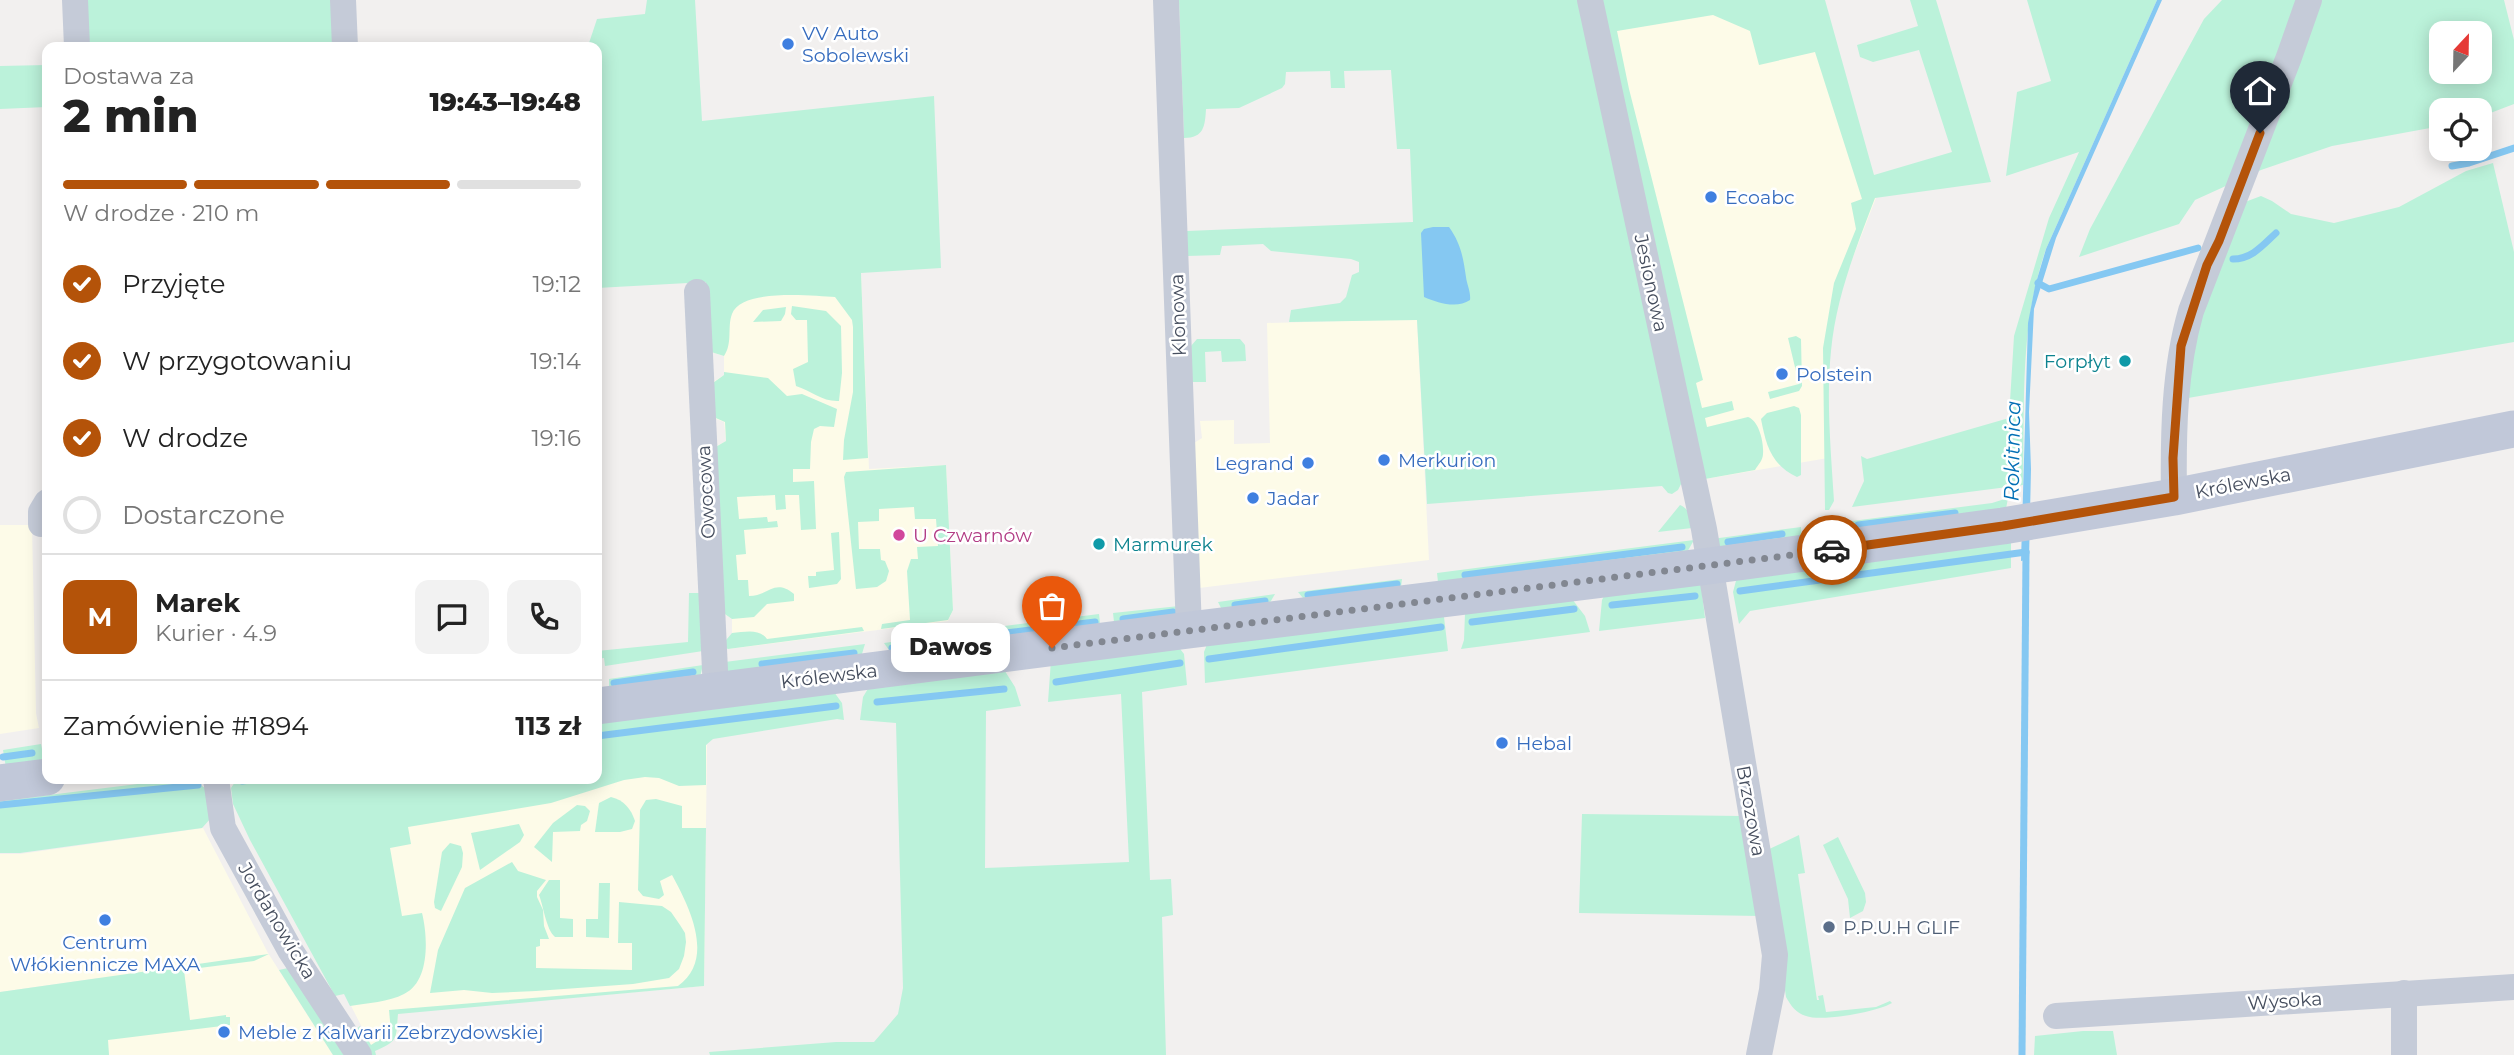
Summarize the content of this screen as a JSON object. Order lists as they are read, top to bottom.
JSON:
{
  "streets": {
    "main road": ["Królewska"],
    "street": [
      "Jesionowa",
      "Klonowa",
      "Owocowa",
      "Brzozowa",
      "Jordanowicka",
      "Wysoka"
    ]
  },
  "crossings": [
    ["Jesionowa", "Królewska"],
    ["Jesionowa", "Brzozowa"],
    ["Klonowa", "Królewska"],
    ["Królewska", "Owocowa"],
    ["Królewska", "Brzozowa"]
  ],
  "water": ["Rokitnica"],
  "places": [
    "VV Auto Sobolewski",
    "Ecoabc",
    "Forpłyt",
    "Polstein",
    "Merkurion",
    "Legrand",
    "Jadar",
    "U Czwarnów",
    "Marmurek",
    "Dawos",
    "Hebal",
    "Centrum Włókiennicze MAXA",
    "P.P.U.H GLIF",
    "Meble z Kalwarii Zebrzydowskiej"
  ],
  "north": "top",
  "page": {
    "heading": ["2 min", "Dostawa za", "19:43–19:48"],
    "panel": [
      "Marek",
      "Kurier · 4.9",
      "Zamówienie #1894",
      "113 zł"
    ],
    "bar": "W drodze · 210 m",
    "list": [
      ["Przyjęte", "19:12"],
      ["W przygotowaniu", "19:14"],
      ["W drodze", "19:16"],
      "Dostarczone"
    ],
    "round": "M",
    "bubble": "Dawos"
  }
}
